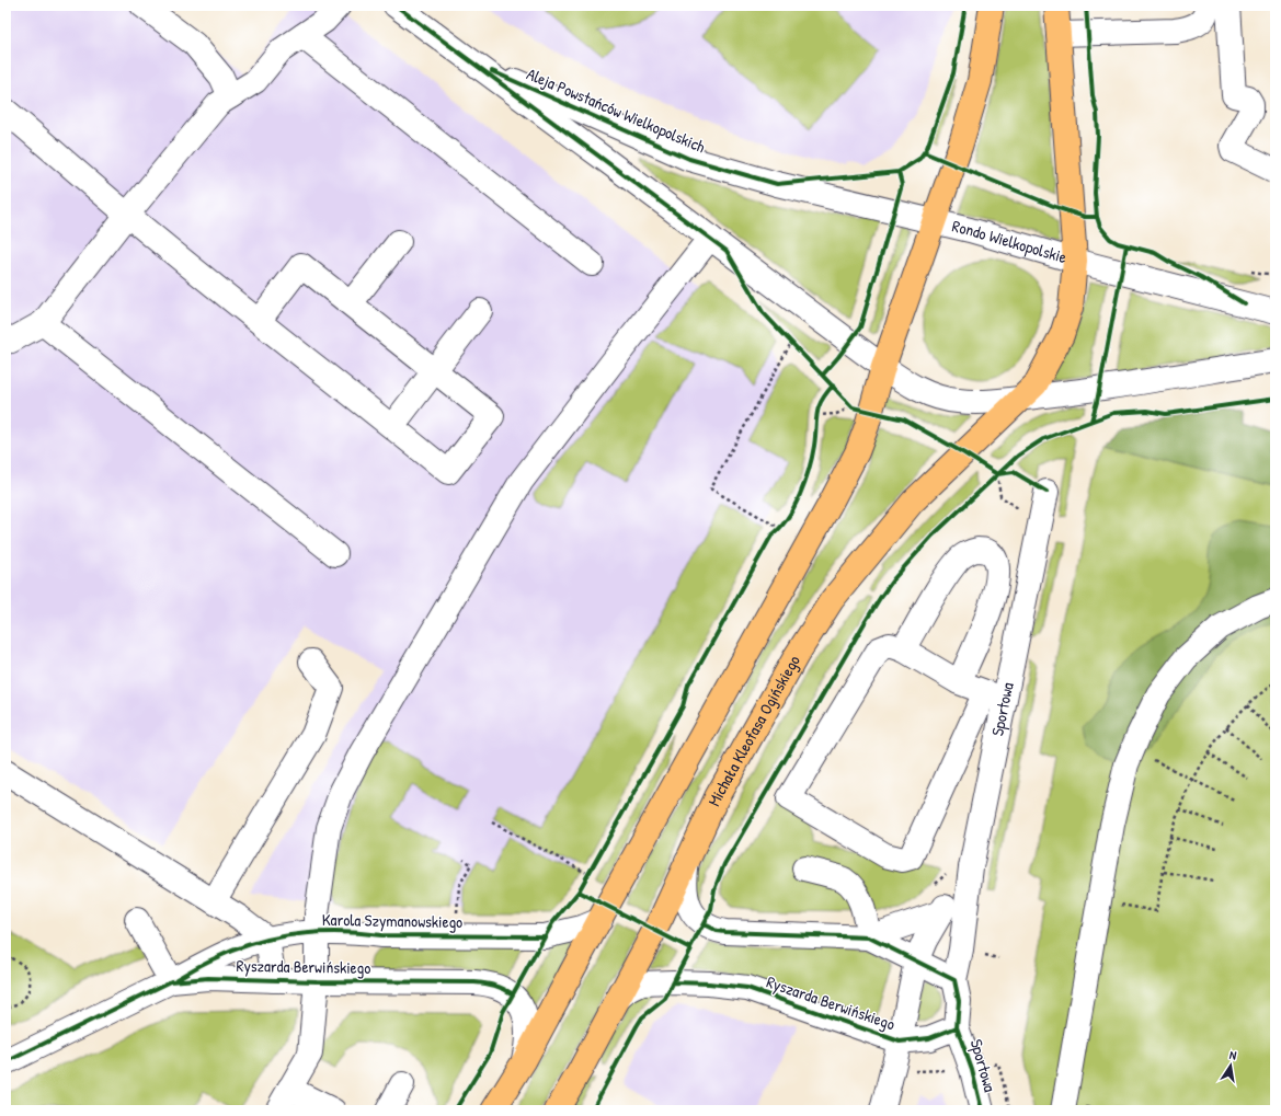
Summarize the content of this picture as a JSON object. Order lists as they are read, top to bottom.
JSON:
{
  "streets": {
    "main road": ["Rondo Wielkopolskie", "Michała Kleofasa Ogińskiego"],
    "street": [
      "Aleja Powstańców Wielkopolskich",
      "Sportowa",
      "Karola Szymanowskiego",
      "Ryszarda Berwińskiego"
    ]
  },
  "crossings": [
    ["Aleja Powstańców Wielkopolskich", "Rondo Wielkopolskie"],
    ["Rondo Wielkopolskie", "Michała Kleofasa Ogińskiego"],
    ["Sportowa", "Ryszarda Berwińskiego"],
    ["Michała Kleofasa Ogińskiego", "Ryszarda Berwińskiego"],
    ["Karola Szymanowskiego", "Ryszarda Berwińskiego"]
  ],
  "north": "top"
}
